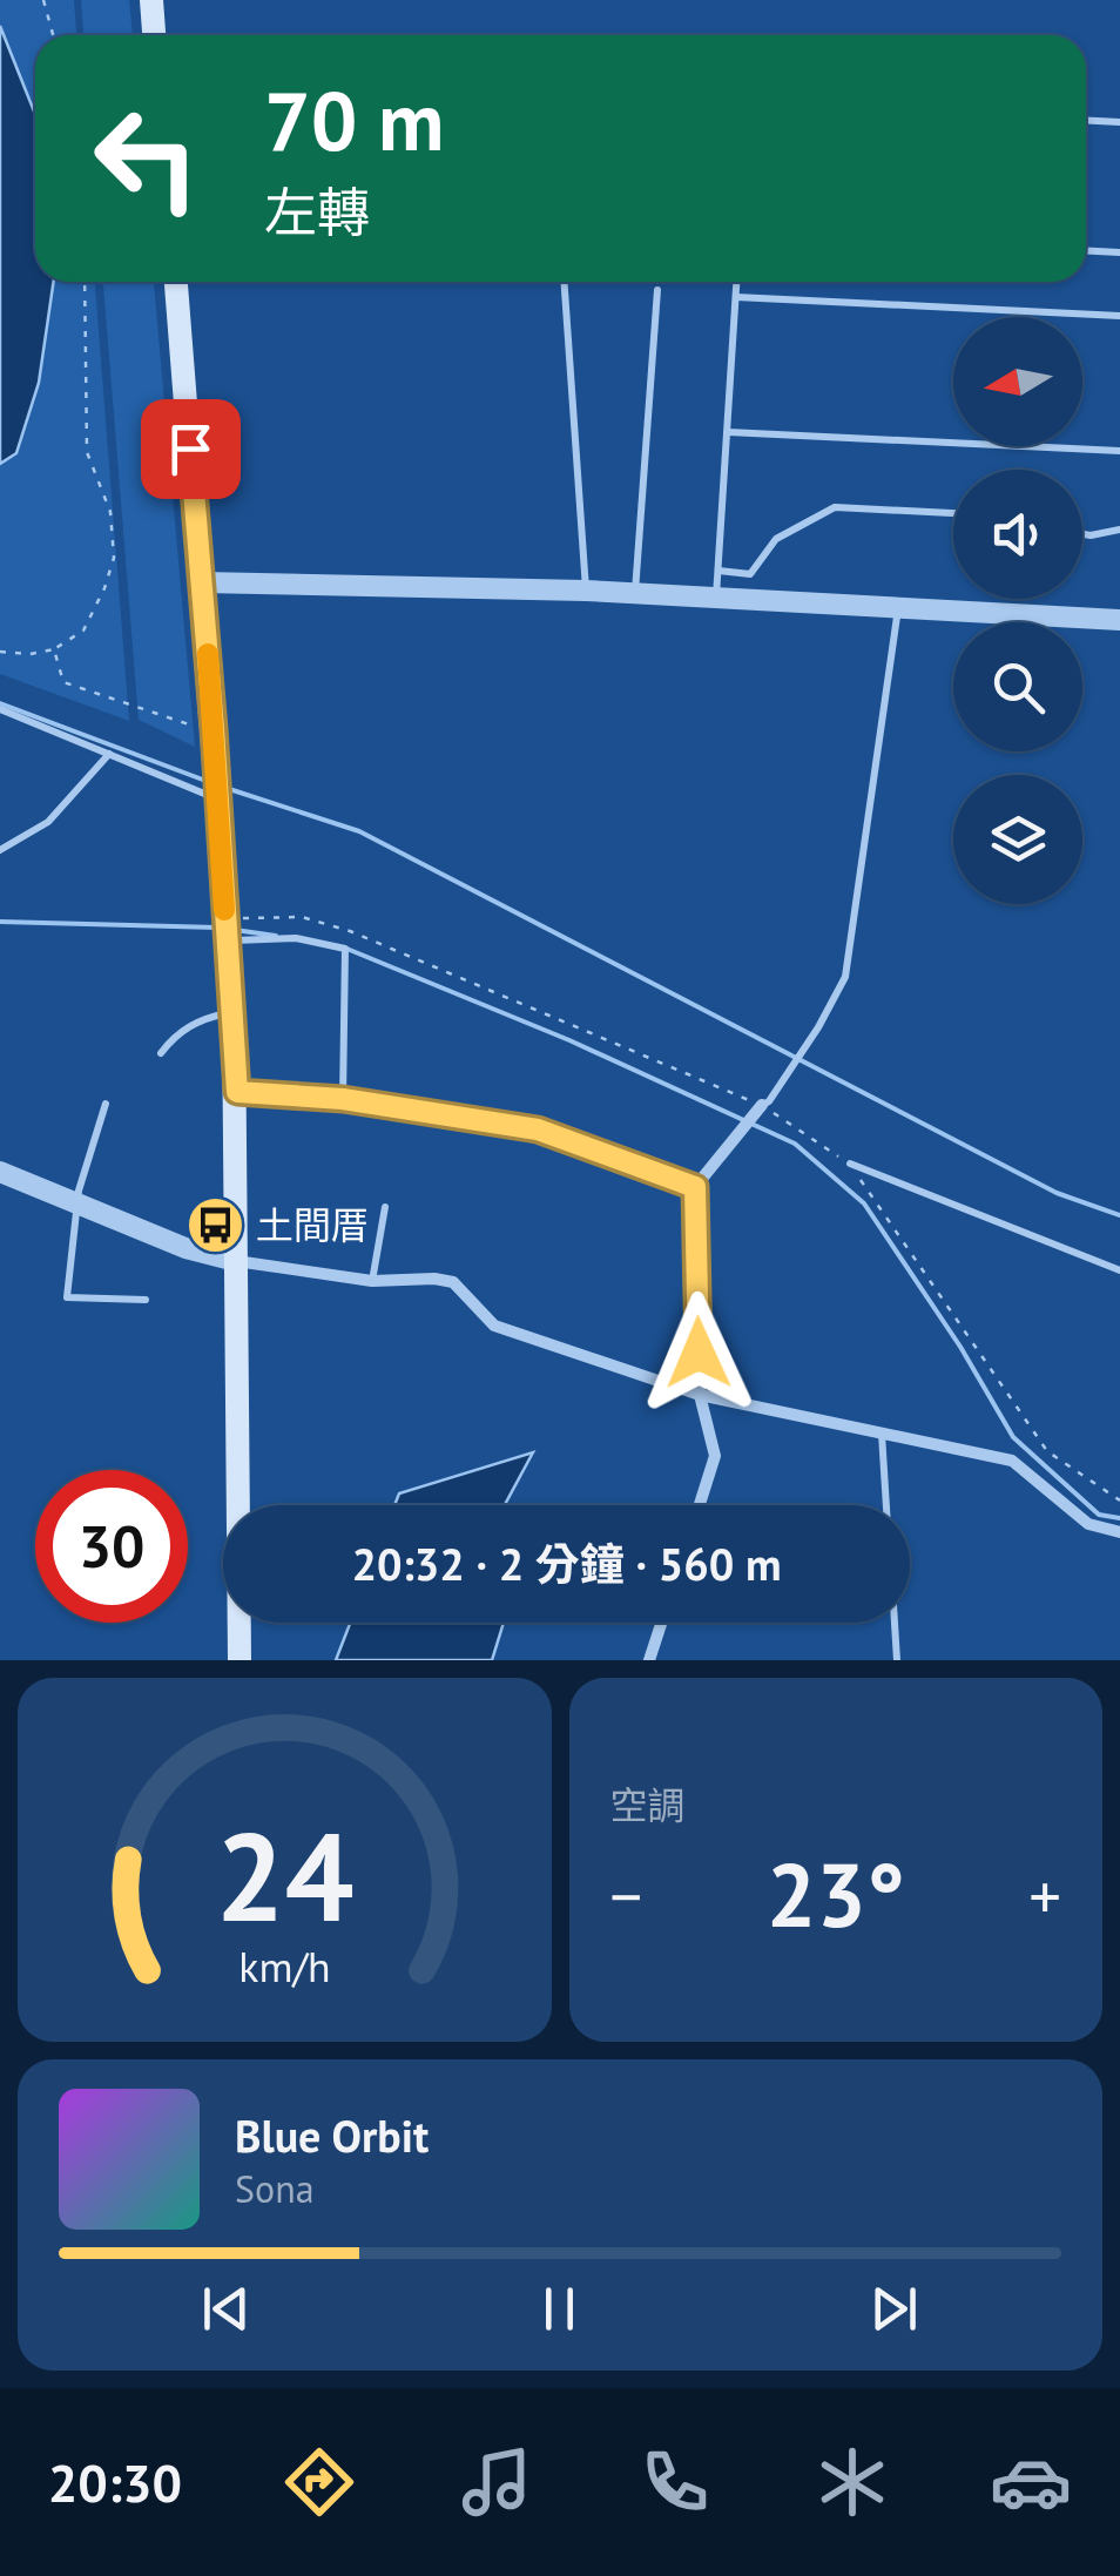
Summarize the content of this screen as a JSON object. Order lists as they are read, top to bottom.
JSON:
{
  "places": {
    "bus stop": ["土間厝"]
  },
  "north": "left",
  "page": {
    "turn": ["70 m", "左轉"],
    "limit": "30",
    "trip": "20:32 · 2 分鐘 · 560 m",
    "tile": "空調",
    "heat": ["−", "23°", "+"],
    "song": ["Blue Orbit", "Sona"],
    "tabs": "20:30",
    "gauge": ["24", "km/h"]
  }
}
